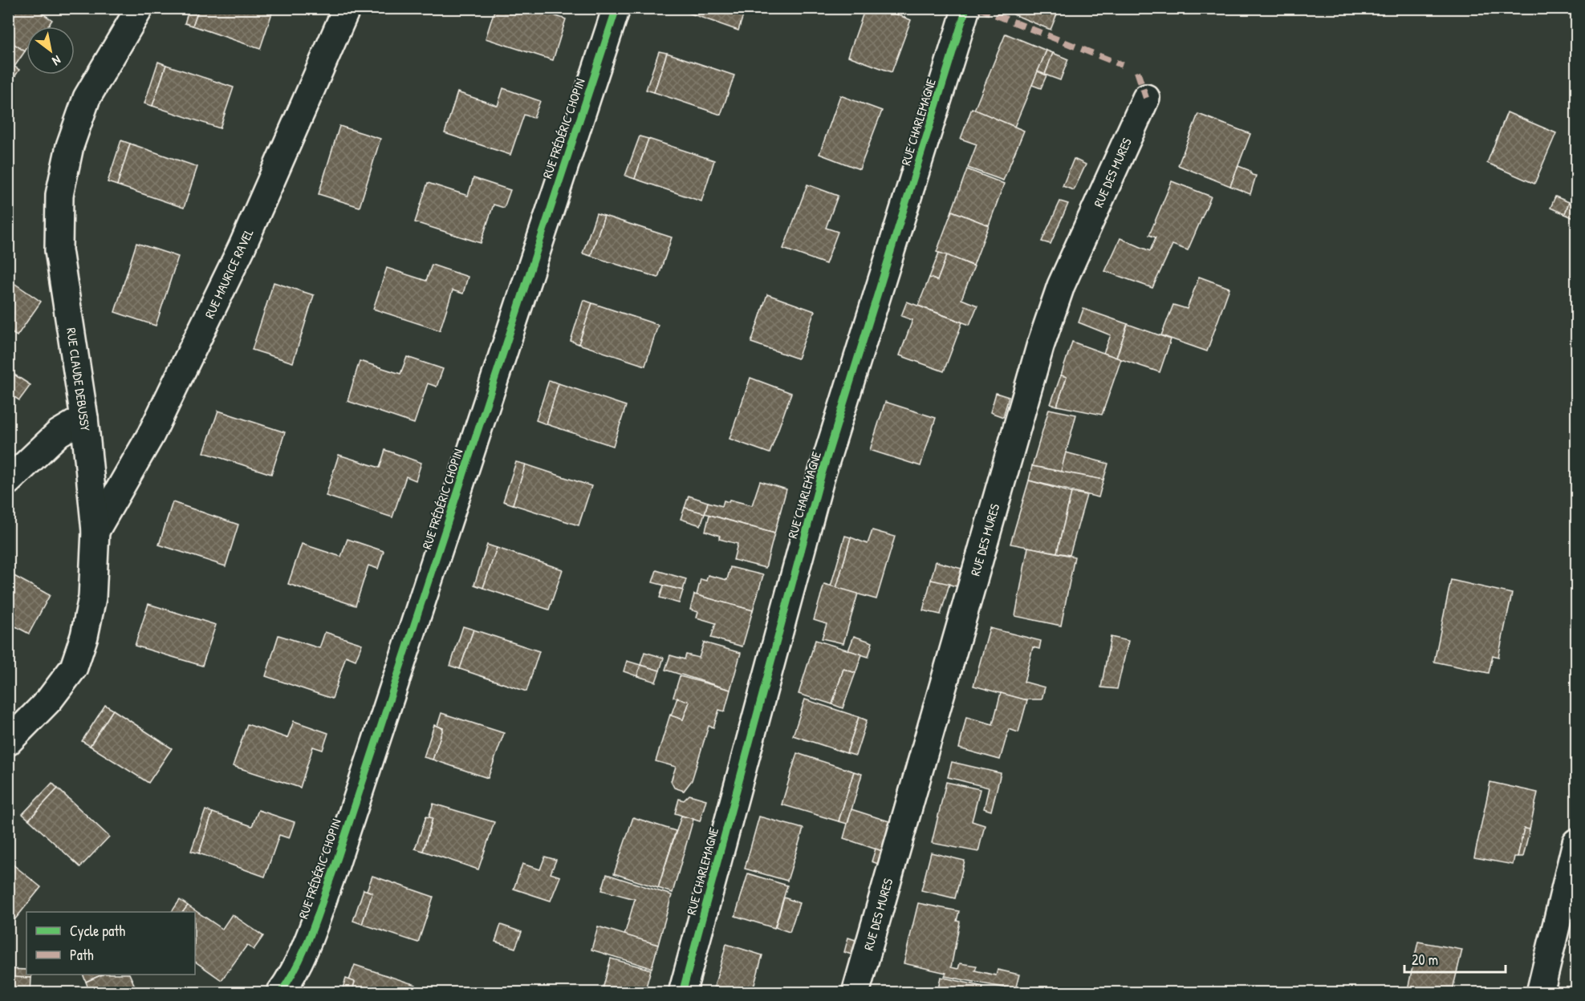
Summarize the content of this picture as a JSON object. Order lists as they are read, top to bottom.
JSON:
{
  "streets": {
    "street": [
      "RUE CHARLEMAGNE",
      "RUE FRÉDÉRIC CHOPIN",
      "RUE DES MURES",
      "RUE MAURICE RAVEL",
      "RUE CLAUDE DEBUSSY"
    ]
  },
  "crossings": [
    ["RUE MAURICE RAVEL", "RUE CLAUDE DEBUSSY"]
  ],
  "legend": ["Cycle path", "Path"],
  "scale_bar": "20 m",
  "north": "bottom right"
}
